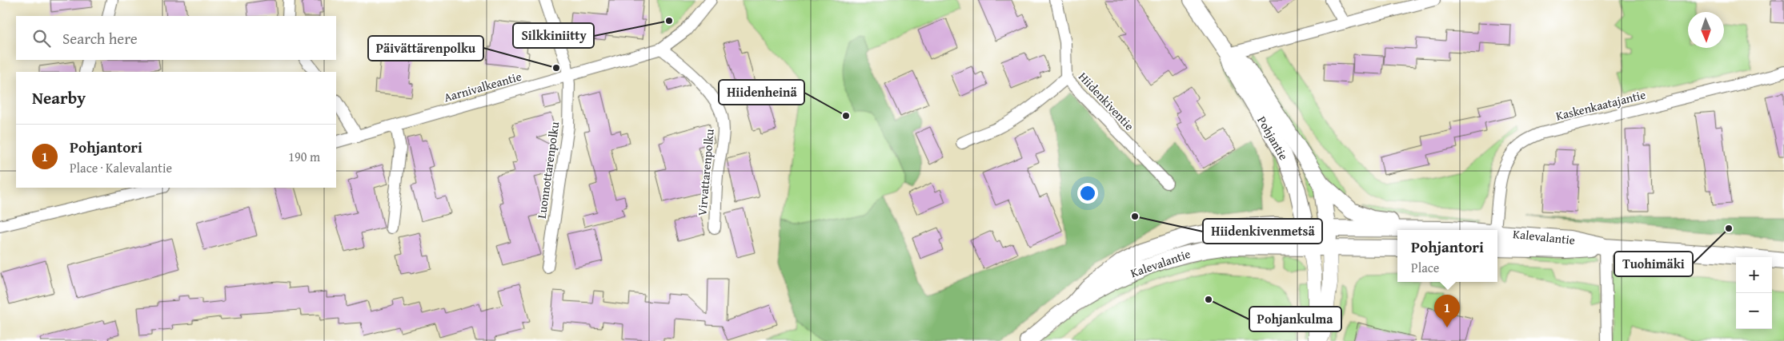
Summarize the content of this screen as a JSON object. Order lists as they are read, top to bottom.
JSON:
{
  "streets": {
    "main road": ["Pohjantie", "Kalevalantie"],
    "street": [
      "Aarnivalkeantie",
      "Hiidenkiventie",
      "Kaskenkaatajantie",
      "Luonnottarenpolku",
      "Virvattarenpolku"
    ]
  },
  "crossings": [
    ["Aarnivalkeantie", "Luonnottarenpolku"],
    ["Aarnivalkeantie", "Virvattarenpolku"],
    ["Pohjantie", "Kalevalantie"]
  ],
  "places": [
    "Silkkiniitty",
    "Päivättärenpolku",
    "Hiidenheinä",
    "Hiidenkivenmetsä",
    "Tuohimäki",
    "Pohjankulma"
  ],
  "north": "bottom",
  "page": {
    "search": "Search here",
    "heading": "Nearby",
    "list": [
      {
        "mark": "1",
        "name": "Pohjantori",
        "note": "Place · Kalevalantie",
        "value": "190 m"
      }
    ],
    "popup": ["Pohjantori", "Place"],
    "map_buttons": ["+", "−"],
    "pins": "1"
  }
}
